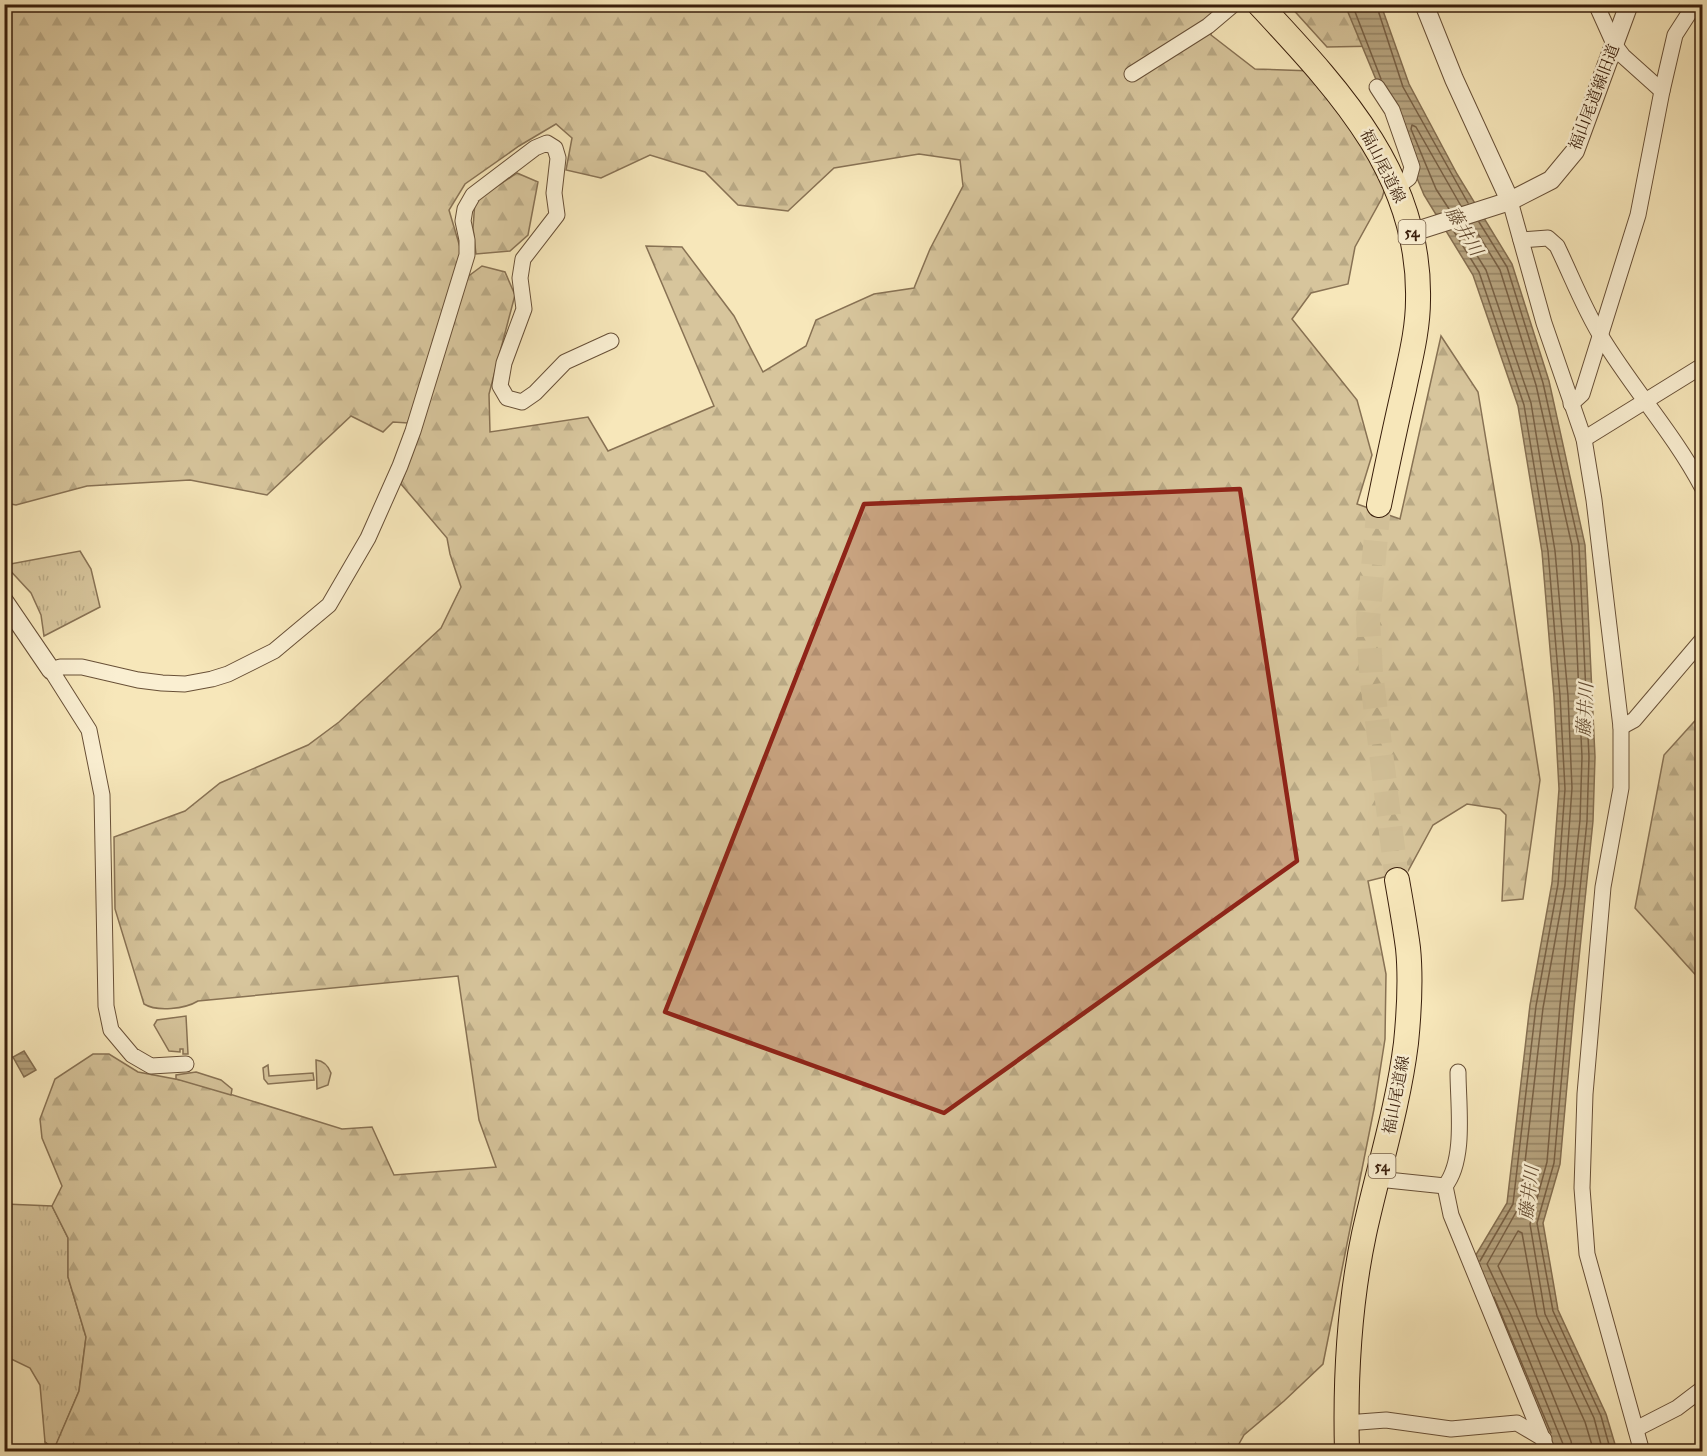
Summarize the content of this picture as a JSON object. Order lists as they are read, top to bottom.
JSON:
{
  "streets": {
    "main road": ["福山尾道線", "54"],
    "street": ["福山尾道線旧道"]
  },
  "crossings": [
    ["福山尾道線旧道", "福山尾道線"]
  ],
  "water": ["藤井川"]
}
